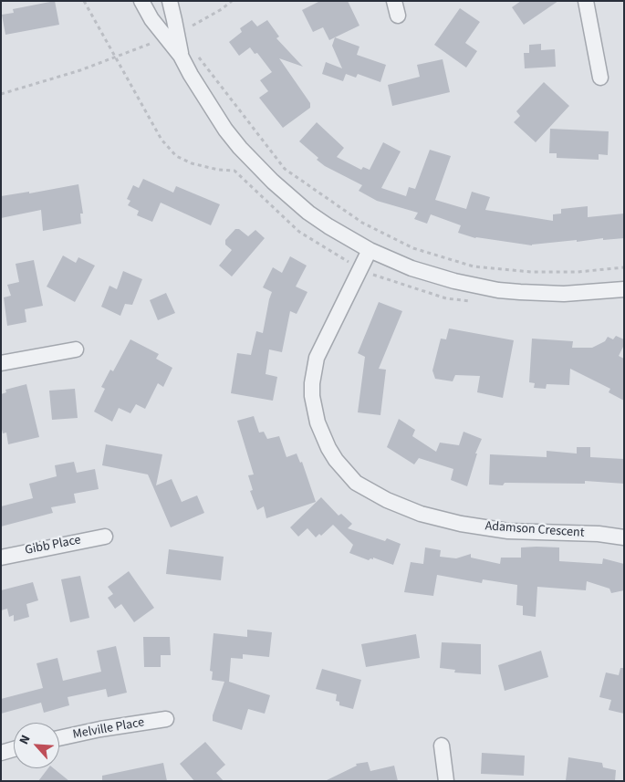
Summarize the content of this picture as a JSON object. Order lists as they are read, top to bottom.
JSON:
{
  "streets": {
    "street": ["Adamson Crescent", "Gibb Place", "Melville Place"]
  },
  "north": "top left"
}
